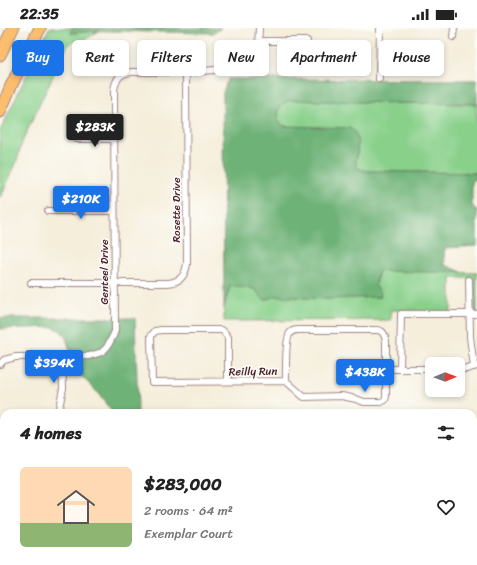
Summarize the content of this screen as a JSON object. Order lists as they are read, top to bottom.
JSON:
{
  "streets": {
    "street": ["Rosette Drive", "Genteel Drive", "Reilly Run"]
  },
  "crossings": [
    ["Rosette Drive", "Genteel Drive"]
  ],
  "north": "right",
  "page": {
    "status": "22:35",
    "chip": [
      "Buy",
      "Rent",
      "Filters",
      "New",
      "Apartment",
      "House"
    ],
    "price": [
      "$283K",
      "$210K",
      "$394K",
      "$438K"
    ],
    "heading": "4 homes",
    "list": [
      {
        "name": "$283,000",
        "note": "2 rooms · 64 m² · Exemplar Court"
      }
    ]
  }
}
